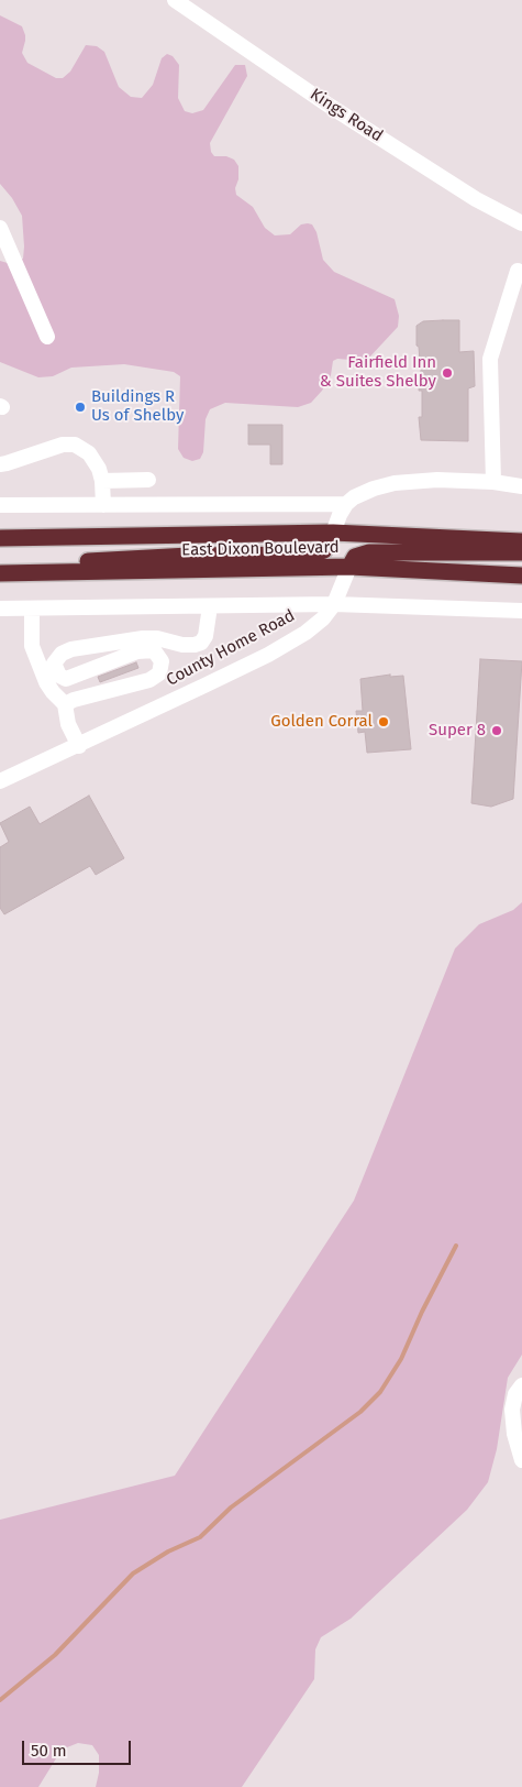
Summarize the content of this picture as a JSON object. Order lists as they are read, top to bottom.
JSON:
{
  "streets": {
    "highway": ["East Dixon Boulevard"],
    "street": ["Kings Road", "County Home Road"]
  },
  "crossings": [
    ["East Dixon Boulevard", "County Home Road"]
  ],
  "places": [
    "Fairfield Inn & Suites Shelby",
    "Buildings R Us of Shelby",
    "Golden Corral",
    "Super 8"
  ],
  "scale_bar": "50 m"
}
